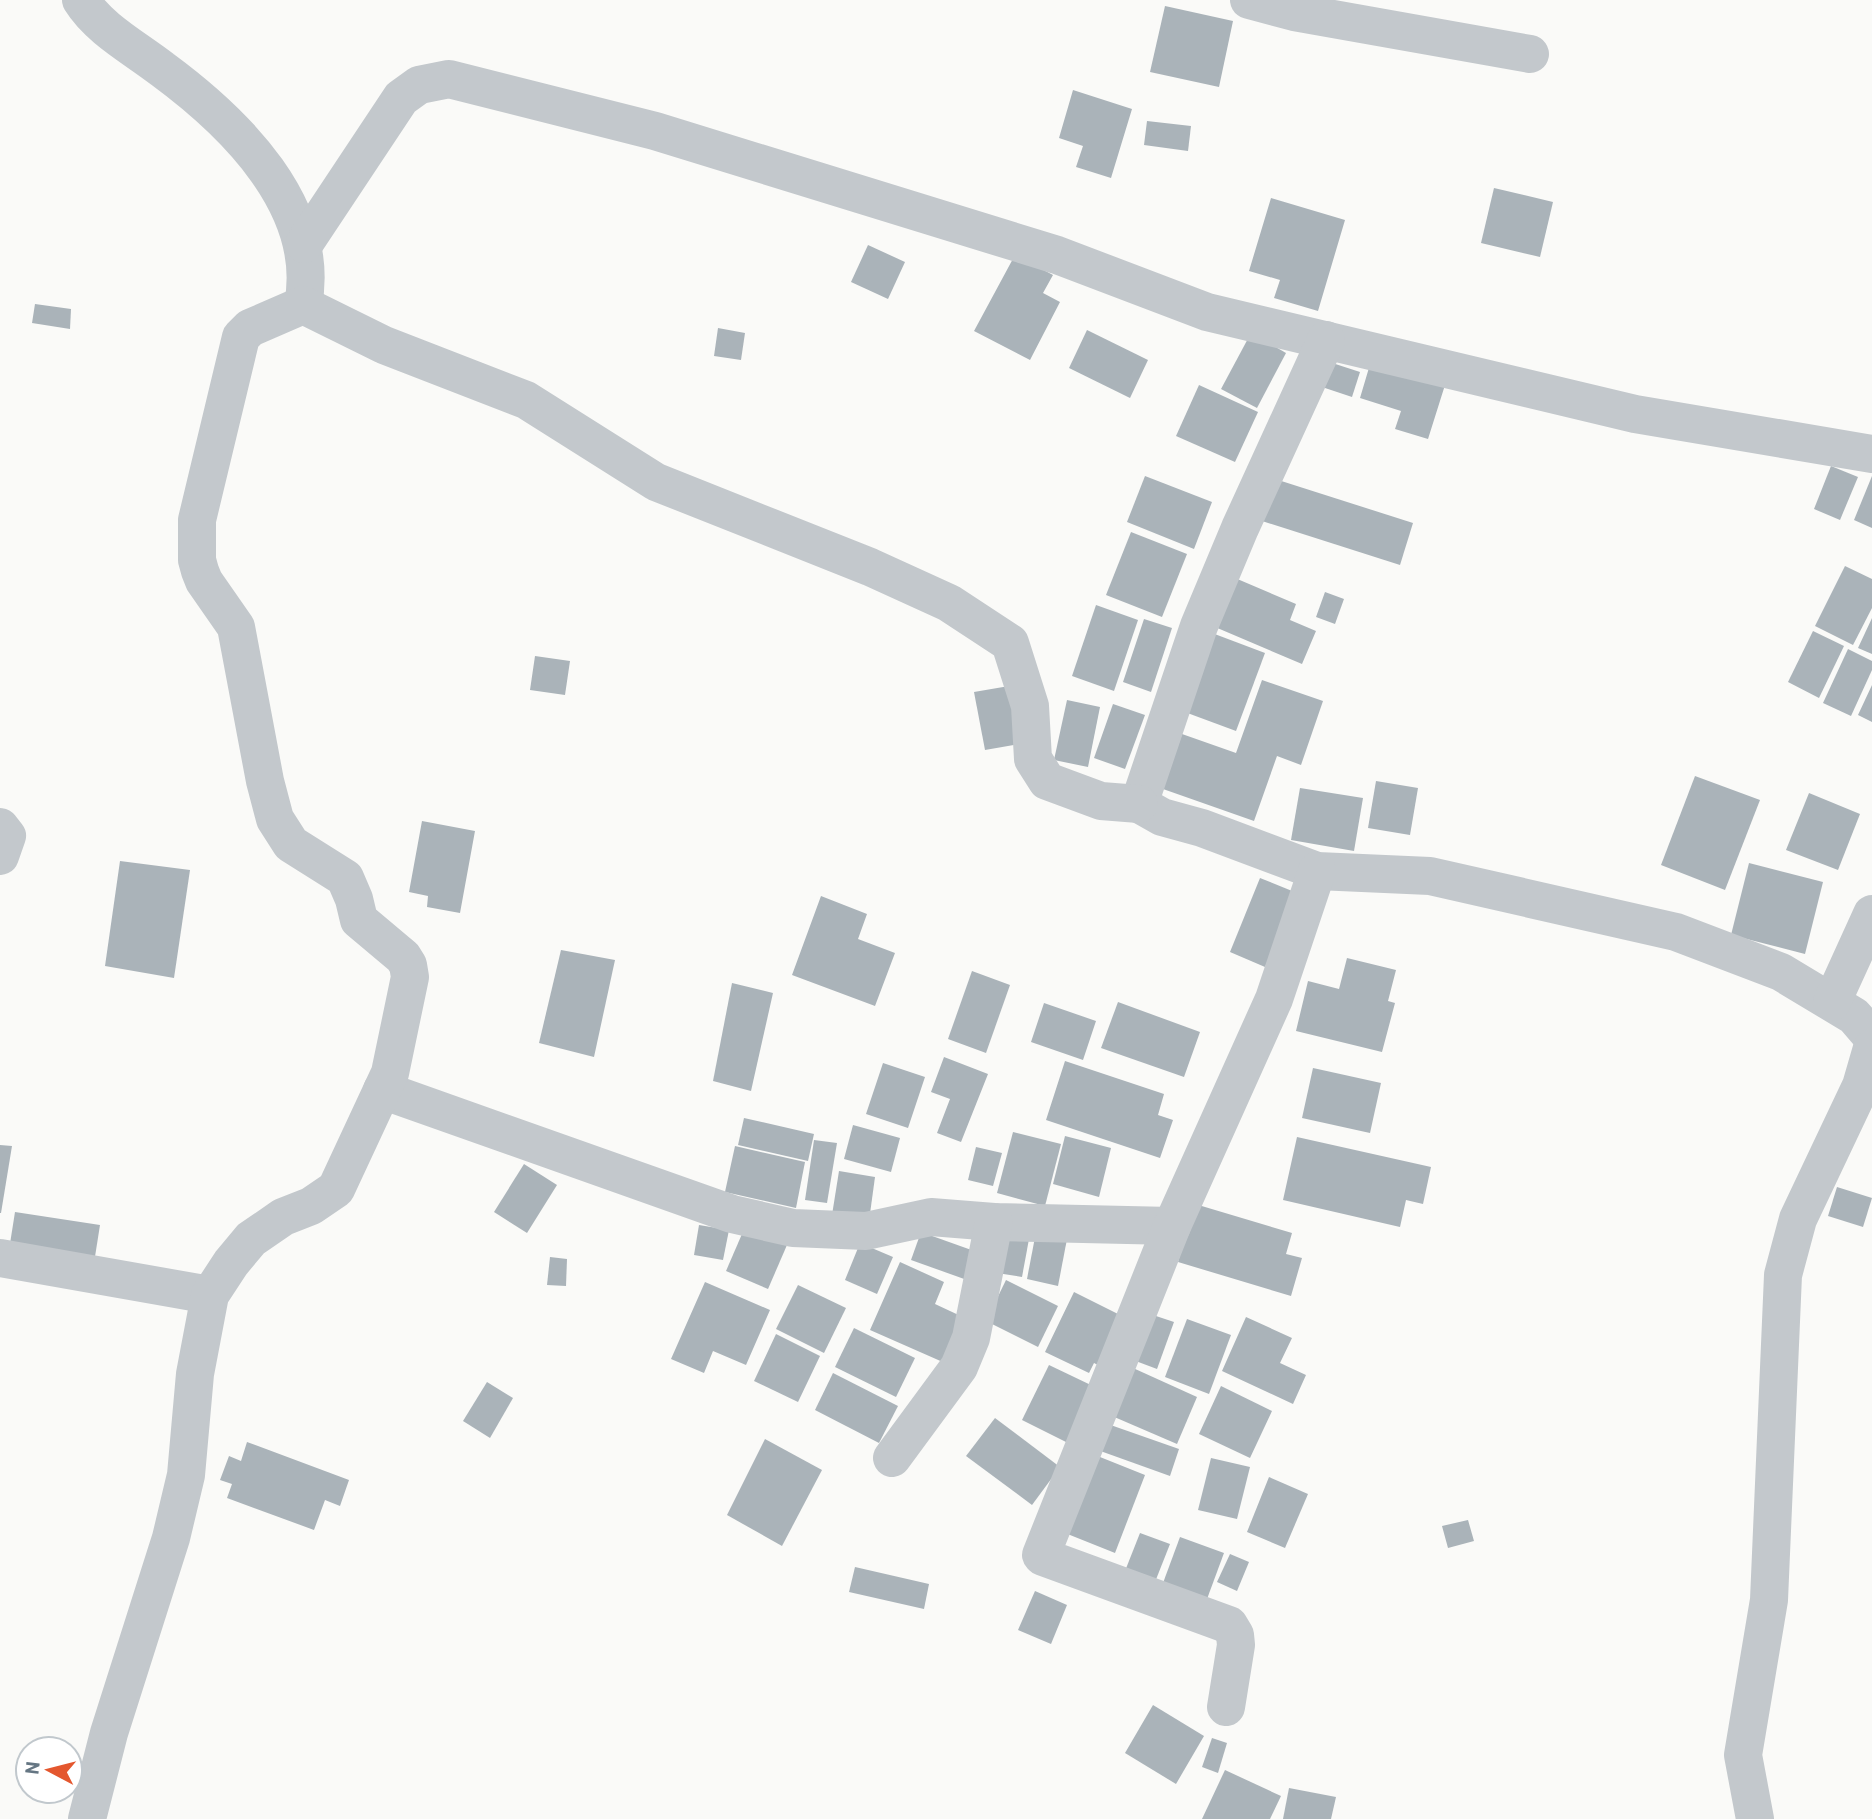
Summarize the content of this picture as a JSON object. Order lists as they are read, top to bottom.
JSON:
{
  "north": "left"
}
